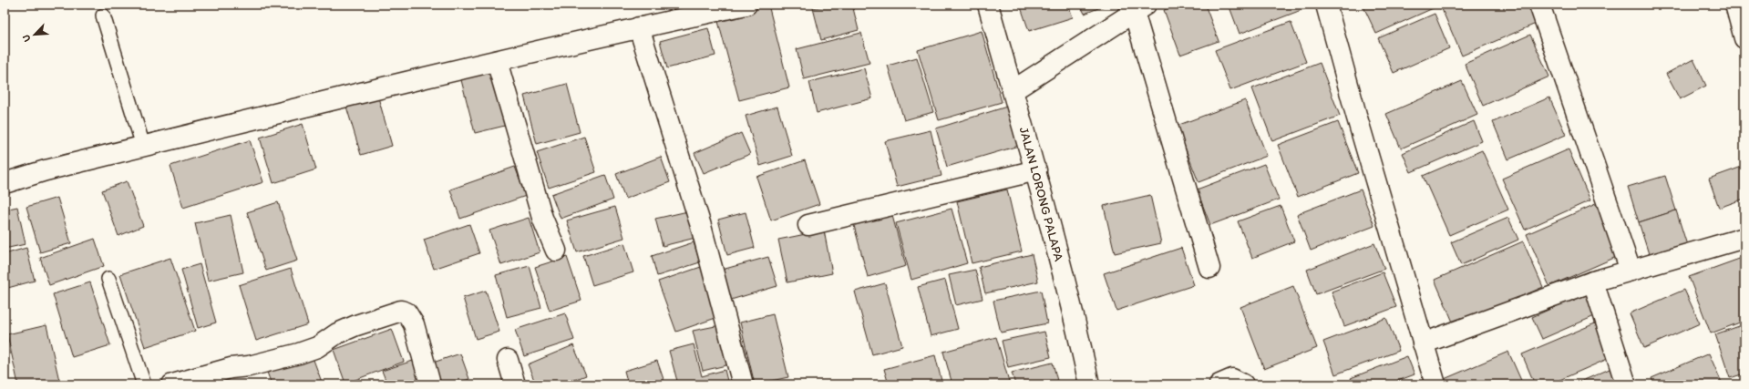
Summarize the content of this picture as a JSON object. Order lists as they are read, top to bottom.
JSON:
{
  "streets": {
    "street": ["JALAN LORONG PALAPA"]
  },
  "north": "bottom left"
}
